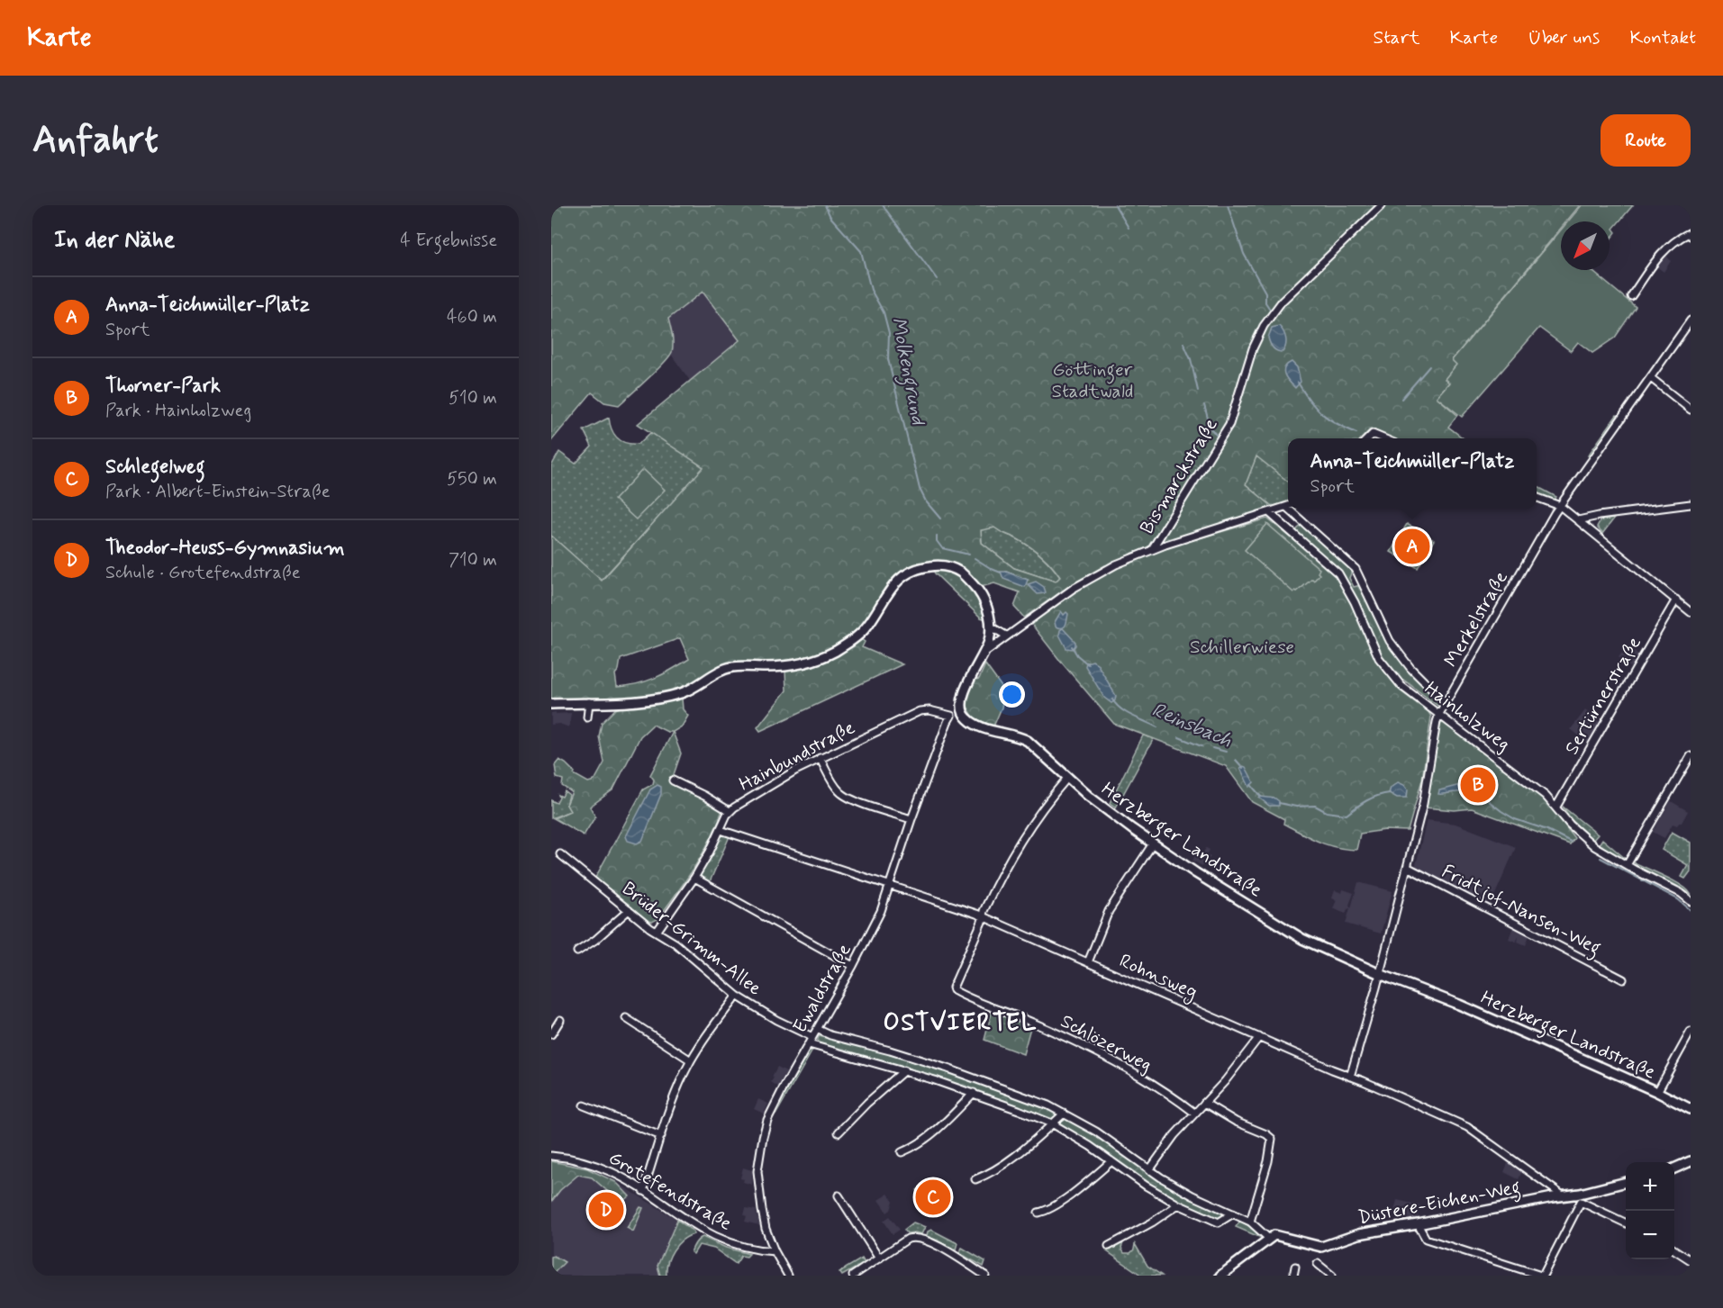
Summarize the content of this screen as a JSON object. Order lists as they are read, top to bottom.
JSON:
{
  "streets": {
    "street": [
      "Bismarckstraße",
      "Merkelstraße",
      "Sertürnerstraße",
      "Hainholzweg",
      "Hainbundstraße",
      "Herzberger Landstraße",
      "Fridtjof-Nansen-Weg",
      "Brüder-Grimm-Allee",
      "Rohnsweg",
      "Ewaldstraße",
      "Schlözerweg",
      "Grotefendstraße",
      "Düstere-Eichen-Weg"
    ]
  },
  "crossings": [
    ["Merkelstraße", "Hainholzweg"],
    ["Merkelstraße", "Herzberger Landstraße"],
    ["Merkelstraße", "Fridtjof-Nansen-Weg"],
    ["Merkelstraße", "Rohnsweg"],
    ["Sertürnerstraße", "Hainholzweg"],
    ["Hainbundstraße", "Brüder-Grimm-Allee"],
    ["Hainbundstraße", "Rohnsweg"],
    ["Hainbundstraße", "Ewaldstraße"],
    ["Brüder-Grimm-Allee", "Ewaldstraße"],
    ["Rohnsweg", "Ewaldstraße"],
    ["Rohnsweg", "Schlözerweg"],
    ["Rohnsweg", "Düstere-Eichen-Weg"],
    ["Ewaldstraße", "Grotefendstraße"]
  ],
  "districts": ["OSTVIERTEL"],
  "water": ["Molkengrund", "Reinsbach"],
  "parks": ["Göttinger Stadtwald", "Schillerwiese"],
  "north": "bottom left",
  "page": {
    "header": "Karte",
    "nav": [
      "Start",
      "Karte",
      "Über uns",
      "Kontakt"
    ],
    "buttons": "Route",
    "title": "Anfahrt",
    "heading": ["In der Nähe", "4 Ergebnisse"],
    "list": [
      {
        "mark": "A",
        "name": "Anna-Teichmüller-Platz",
        "note": "Sport",
        "value": "460 m"
      },
      {
        "mark": "B",
        "name": "Thorner-Park",
        "note": "Park · Hainholzweg",
        "value": "510 m"
      },
      {
        "mark": "C",
        "name": "Schlegelweg",
        "note": "Park · Albert-Einstein-Straße",
        "value": "550 m"
      },
      {
        "mark": "D",
        "name": "Theodor-Heuss-Gymnasium",
        "note": "Schule · Grotefendstraße",
        "value": "710 m"
      }
    ],
    "popup": ["Anna-Teichmüller-Platz", "Sport"],
    "pins": [
      "A",
      "B",
      "C",
      "D"
    ],
    "map_buttons": ["+", "−"]
  }
}
